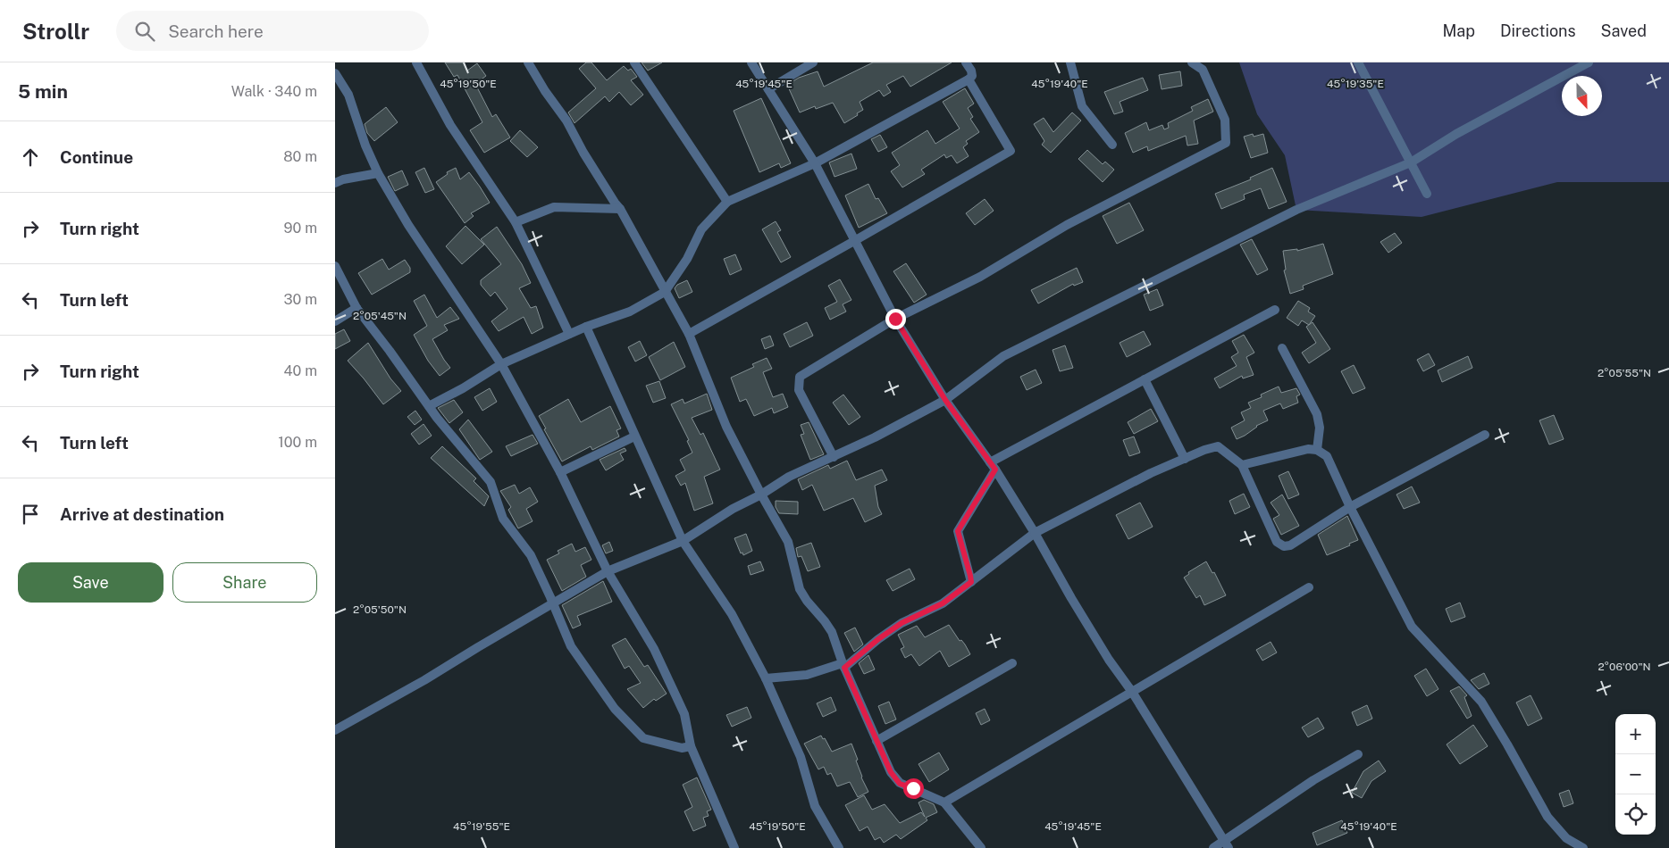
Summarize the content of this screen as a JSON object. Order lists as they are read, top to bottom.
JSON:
{
  "north": "bottom",
  "page": {
    "header": "Strollr",
    "search": "Search here",
    "nav": ["Map", "Directions", "Saved"],
    "heading": ["5 min", "Walk · 340 m"],
    "list": [
      ["Continue", "80 m"],
      ["Turn right", "90 m"],
      ["Turn left", "30 m"],
      ["Turn right", "40 m"],
      ["Turn left", "100 m"],
      "Arrive at destination"
    ],
    "buttons": ["Save", "Share"],
    "map_buttons": ["+", "−"]
  },
  "coordinates": [
    "45°19'50\"E",
    "45°19'45\"E",
    "45°19'40\"E",
    "45°19'35\"E",
    "2°05'45\"N",
    "2°05'55\"N",
    "2°05'50\"N",
    "2°06'00\"N",
    "45°19'55\"E"
  ]
}
